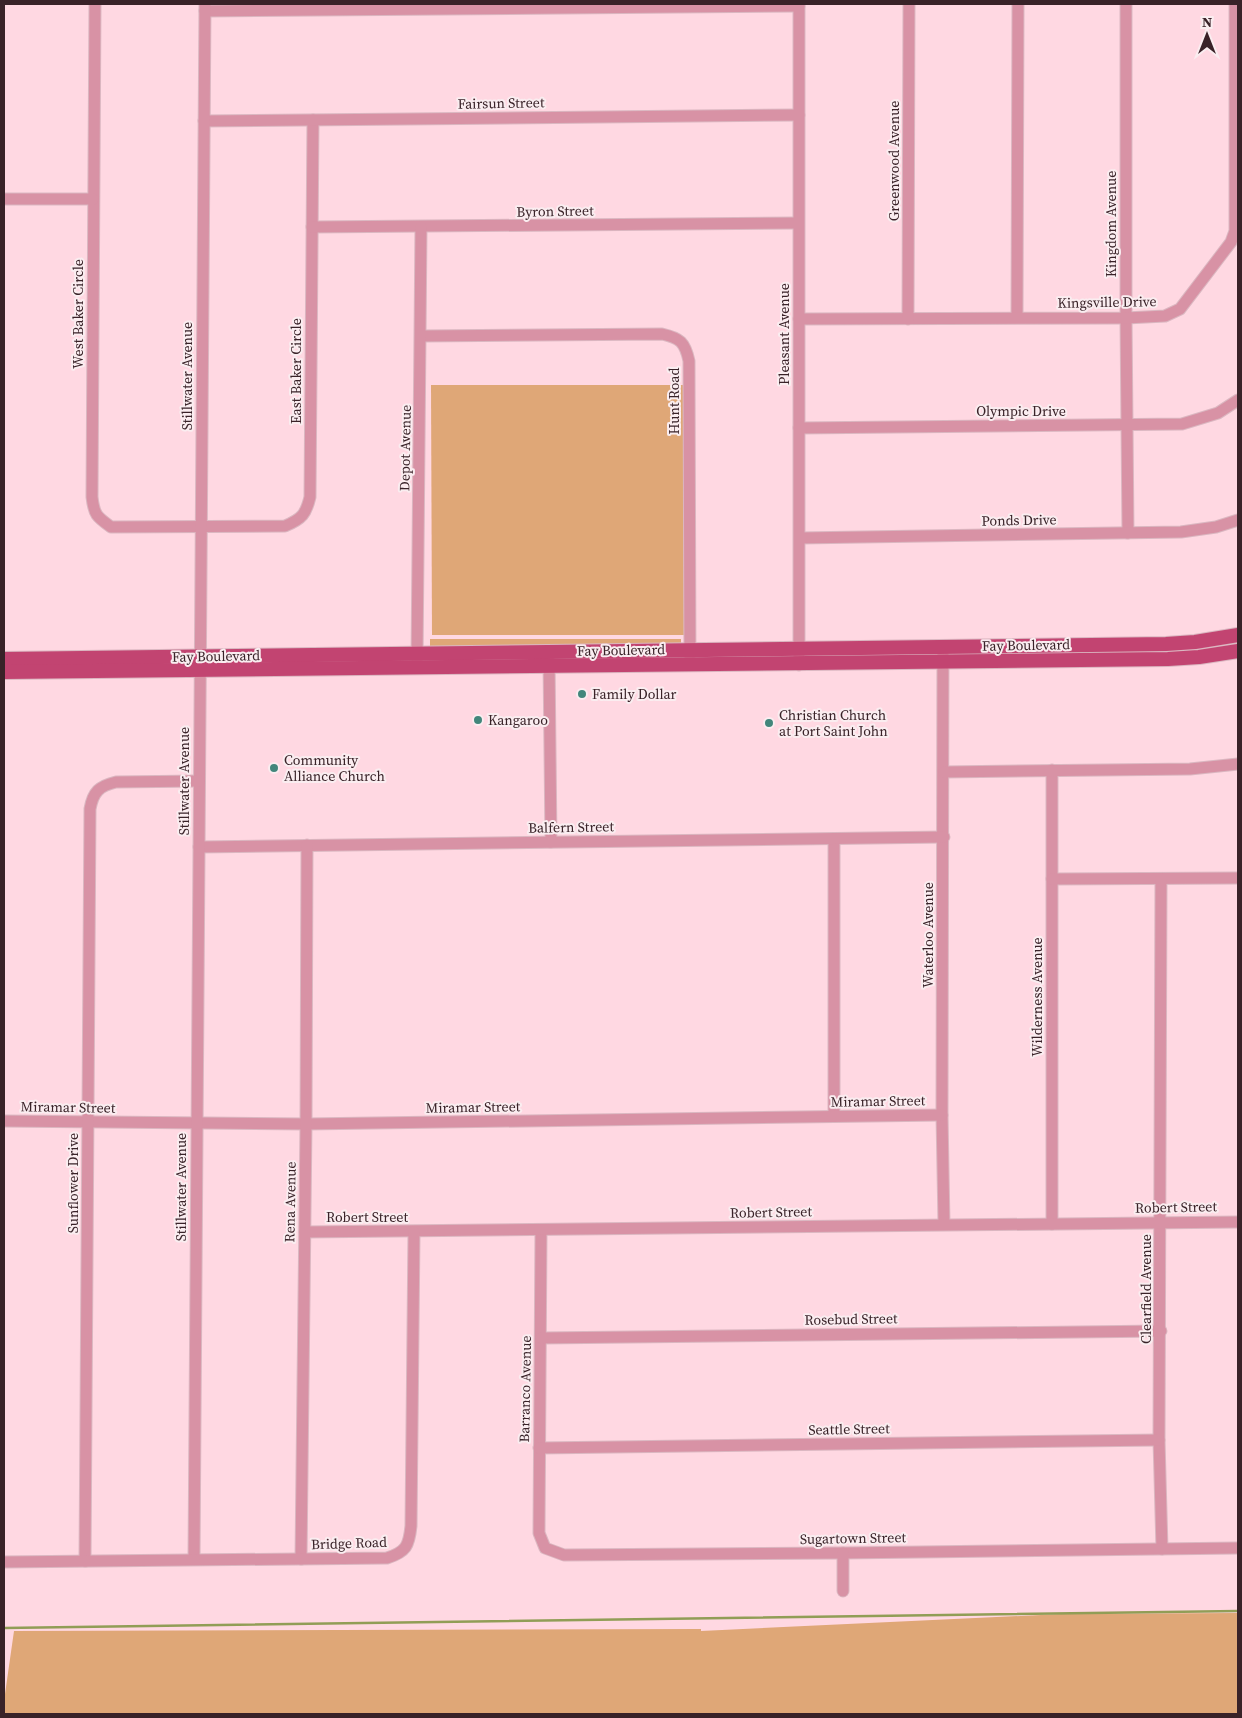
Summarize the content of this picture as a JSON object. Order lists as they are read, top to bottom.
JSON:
{
  "streets": {
    "main road": ["Fay Boulevard"],
    "street": [
      "Fairsun Street",
      "Greenwood Avenue",
      "Byron Street",
      "Kingdom Avenue",
      "Kingsville Drive",
      "West Baker Circle",
      "Pleasant Avenue",
      "East Baker Circle",
      "Stillwater Avenue",
      "Hunt Road",
      "Olympic Drive",
      "Depot Avenue",
      "Ponds Drive",
      "Balfern Street",
      "Waterloo Avenue",
      "Wilderness Avenue",
      "Miramar Street",
      "Sunflower Drive",
      "Rena Avenue",
      "Robert Street",
      "Clearfield Avenue",
      "Rosebud Street",
      "Barranco Avenue",
      "Seattle Street",
      "Sugartown Street",
      "Bridge Road"
    ]
  },
  "crossings": [
    ["Fairsun Street", "Pleasant Avenue"],
    ["Fairsun Street", "East Baker Circle"],
    ["Fairsun Street", "Stillwater Avenue"],
    ["Greenwood Avenue", "Kingsville Drive"],
    ["Byron Street", "Pleasant Avenue"],
    ["Byron Street", "East Baker Circle"],
    ["Byron Street", "Depot Avenue"],
    ["Kingdom Avenue", "Kingsville Drive"],
    ["Kingdom Avenue", "Olympic Drive"],
    ["Kingdom Avenue", "Ponds Drive"],
    ["Kingsville Drive", "Pleasant Avenue"],
    ["West Baker Circle", "East Baker Circle"],
    ["West Baker Circle", "Stillwater Avenue"],
    ["Pleasant Avenue", "Olympic Drive"],
    ["Pleasant Avenue", "Ponds Drive"],
    ["Pleasant Avenue", "Fay Boulevard"],
    ["East Baker Circle", "Stillwater Avenue"],
    ["Stillwater Avenue", "Fay Boulevard"],
    ["Stillwater Avenue", "Balfern Street"],
    ["Stillwater Avenue", "Miramar Street"],
    ["Stillwater Avenue", "Sunflower Drive"],
    ["Stillwater Avenue", "Bridge Road"],
    ["Hunt Road", "Depot Avenue"],
    ["Hunt Road", "Fay Boulevard"],
    ["Depot Avenue", "Fay Boulevard"],
    ["Fay Boulevard", "Waterloo Avenue"],
    ["Balfern Street", "Waterloo Avenue"],
    ["Balfern Street", "Rena Avenue"],
    ["Waterloo Avenue", "Miramar Street"],
    ["Waterloo Avenue", "Robert Street"],
    ["Wilderness Avenue", "Robert Street"],
    ["Miramar Street", "Sunflower Drive"],
    ["Miramar Street", "Rena Avenue"],
    ["Sunflower Drive", "Bridge Road"],
    ["Rena Avenue", "Robert Street"],
    ["Rena Avenue", "Bridge Road"],
    ["Robert Street", "Clearfield Avenue"],
    ["Robert Street", "Barranco Avenue"],
    ["Robert Street", "Bridge Road"],
    ["Clearfield Avenue", "Rosebud Street"],
    ["Clearfield Avenue", "Seattle Street"],
    ["Clearfield Avenue", "Sugartown Street"],
    ["Rosebud Street", "Barranco Avenue"],
    ["Barranco Avenue", "Seattle Street"],
    ["Barranco Avenue", "Sugartown Street"]
  ],
  "places": [
    "Family Dollar",
    "Kangaroo",
    "Christian Church at Port Saint John",
    "Community Alliance Church"
  ],
  "north": "top"
}
